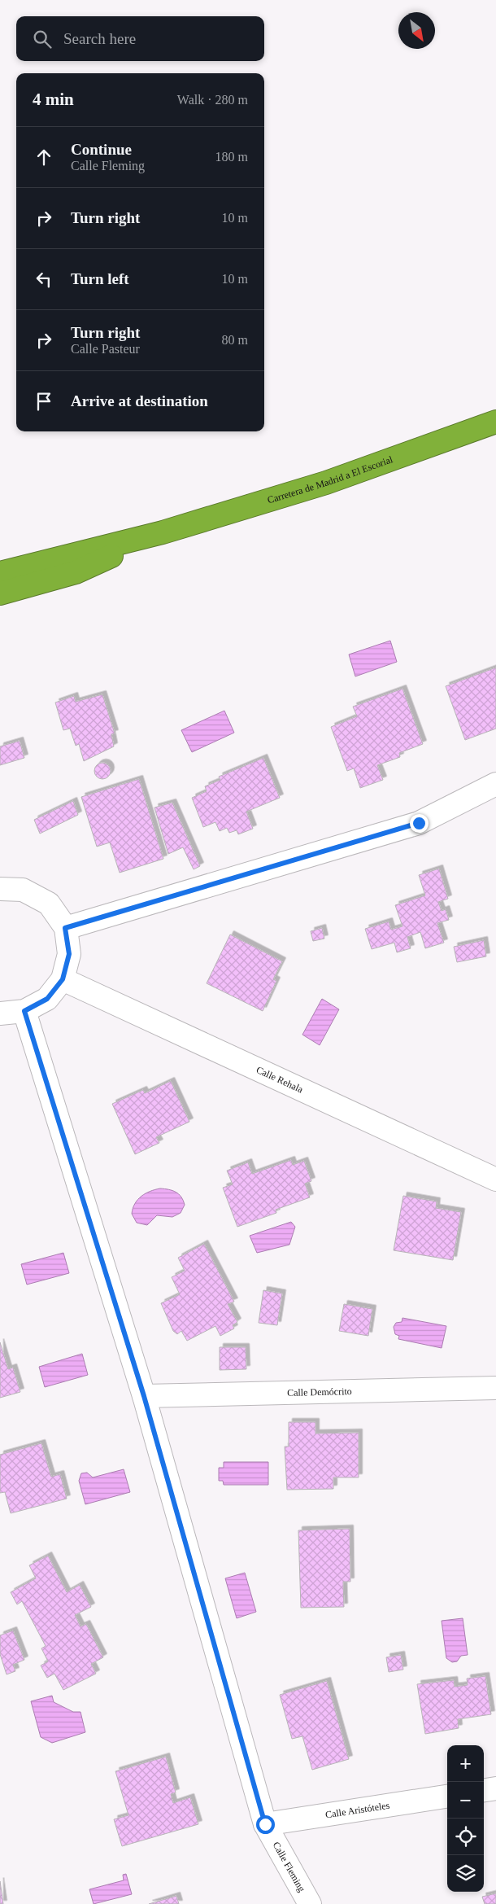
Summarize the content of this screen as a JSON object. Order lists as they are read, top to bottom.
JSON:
{
  "streets": {
    "highway": ["Carretera de Madrid a El Escorial"],
    "street": [
      "Calle Rehala",
      "Calle Demócrito",
      "Calle Aristóteles",
      "Calle Fleming"
    ]
  },
  "crossings": [
    ["Calle Demócrito", "Calle Fleming"],
    ["Calle Aristóteles", "Calle Fleming"]
  ],
  "north": "bottom right",
  "page": {
    "search": "Search here",
    "heading": ["4 min", "Walk · 280 m"],
    "list": [
      ["Continue", "Calle Fleming", "180 m"],
      ["Turn right", "10 m"],
      ["Turn left", "10 m"],
      ["Turn right", "Calle Pasteur", "80 m"],
      "Arrive at destination"
    ],
    "map_buttons": ["+", "−"]
  }
}
